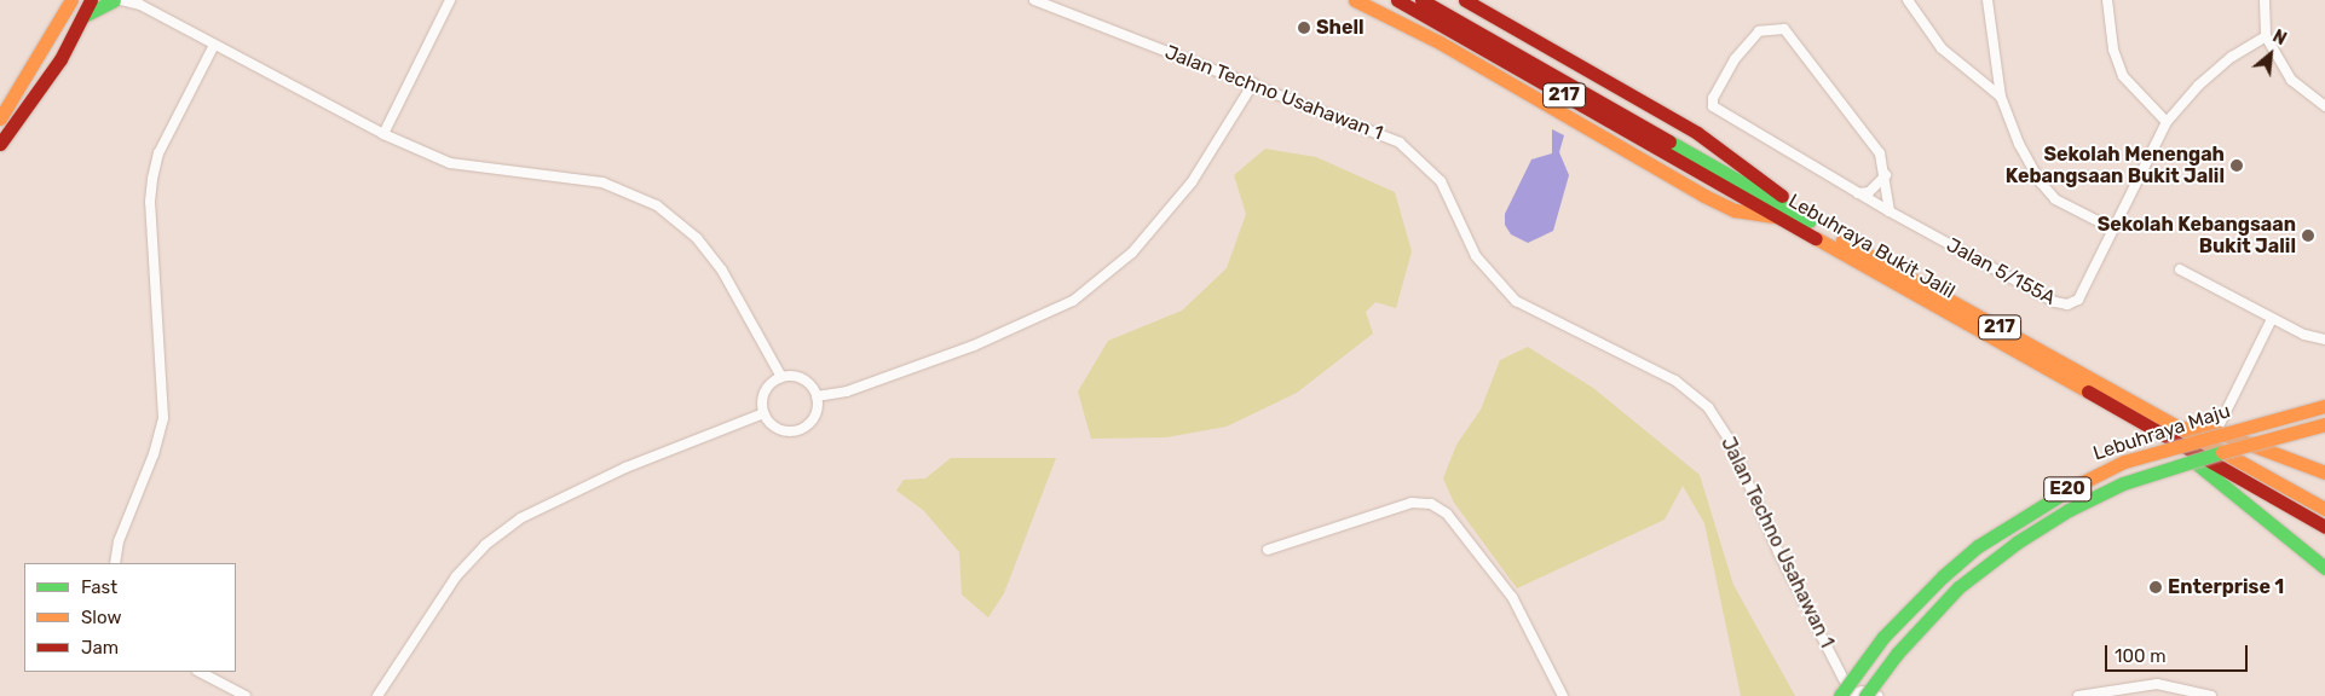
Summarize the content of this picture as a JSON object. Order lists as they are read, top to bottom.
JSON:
{
  "streets": {
    "main road": [
      "217",
      "Lebuhraya Bukit Jalil",
      "Lebuhraya Maju",
      "E20"
    ],
    "street": ["Jalan Techno Usahawan 1", "Jalan 5/155A"]
  },
  "crossings": [
    ["Jalan Techno Usahawan 1", "Lebuhraya Maju"]
  ],
  "places": [
    "Shell",
    "Sekolah Menengah Kebangsaan Bukit Jalil",
    "Sekolah Kebangsaan Bukit Jalil",
    "Enterprise 1"
  ],
  "legend": ["Fast", "Slow", "Jam"],
  "scale_bar": "100 m",
  "north": "top right"
}
